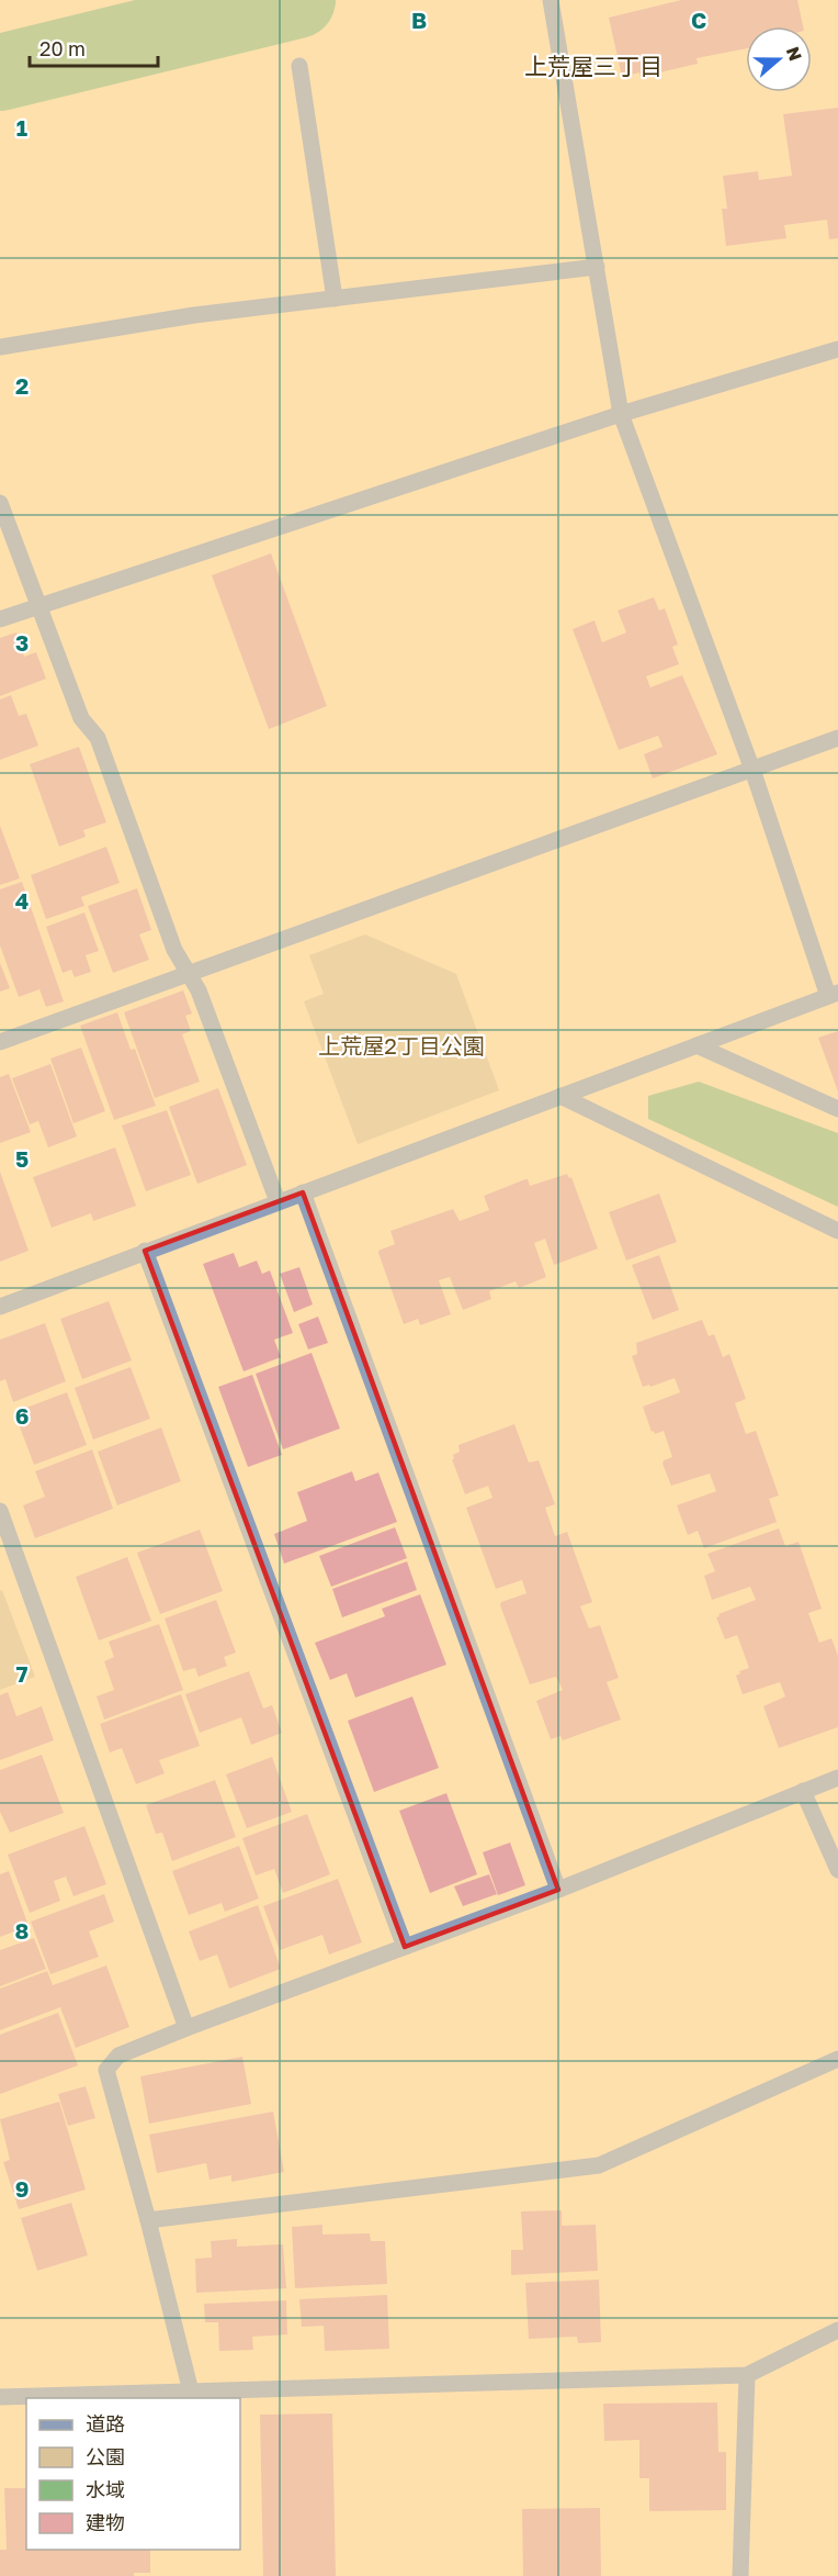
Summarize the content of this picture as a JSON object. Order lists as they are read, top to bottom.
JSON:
{
  "districts": ["上荒屋三丁目"],
  "parks": ["上荒屋2丁目公園"],
  "legend": [
    "道路",
    "公園",
    "水域",
    "建物"
  ],
  "scale_bar": "20 m",
  "north": "right",
  "grid": {
    "columns": ["B", "C"],
    "rows": [
      "1",
      "2",
      "3",
      "4",
      "5",
      "6",
      "7",
      "8",
      "9"
    ]
  }
}
